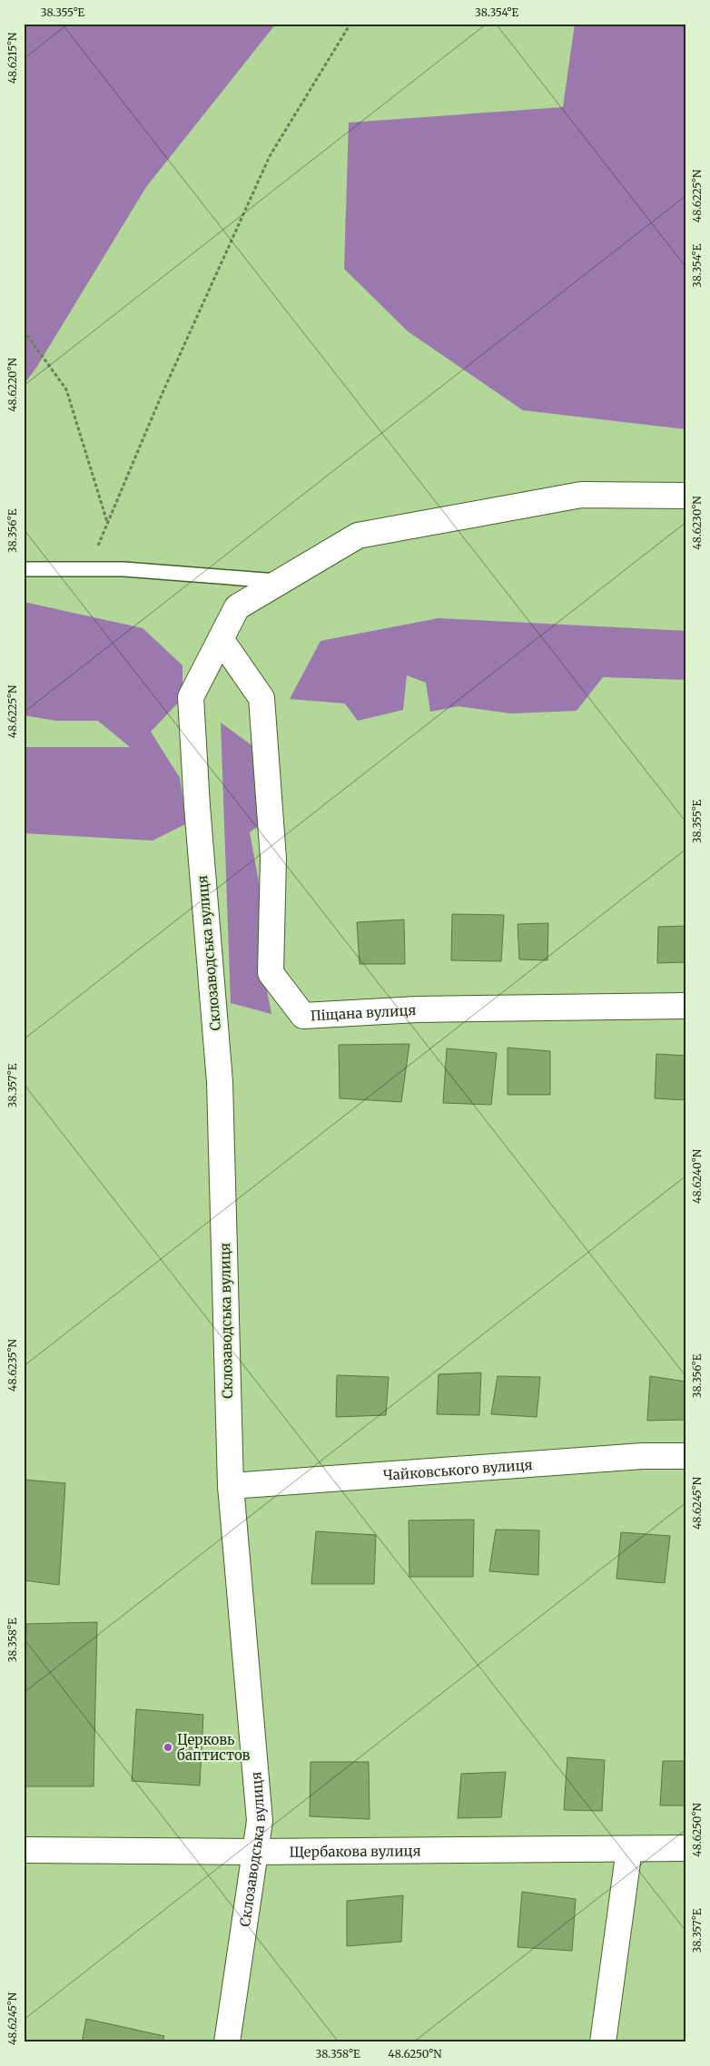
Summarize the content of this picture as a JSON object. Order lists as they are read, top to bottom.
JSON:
{
  "streets": {
    "street": [
      "Склозаводська вулиця",
      "Піщана вулиця",
      "Чайковського вулиця",
      "Щербакова вулиця"
    ]
  },
  "crossings": [
    ["Склозаводська вулиця", "Піщана вулиця"],
    ["Склозаводська вулиця", "Чайковського вулиця"],
    ["Склозаводська вулиця", "Щербакова вулиця"]
  ],
  "places": ["Церковь баптистов"],
  "coordinates": [
    "38.355°E",
    "38.354°E",
    "48.6215°N",
    "48.6225°N",
    "48.6220°N",
    "48.6230°N",
    "38.356°E",
    "38.357°E",
    "48.6240°N",
    "48.6235°N",
    "48.6245°N",
    "38.358°E",
    "48.6250°N"
  ]
}
